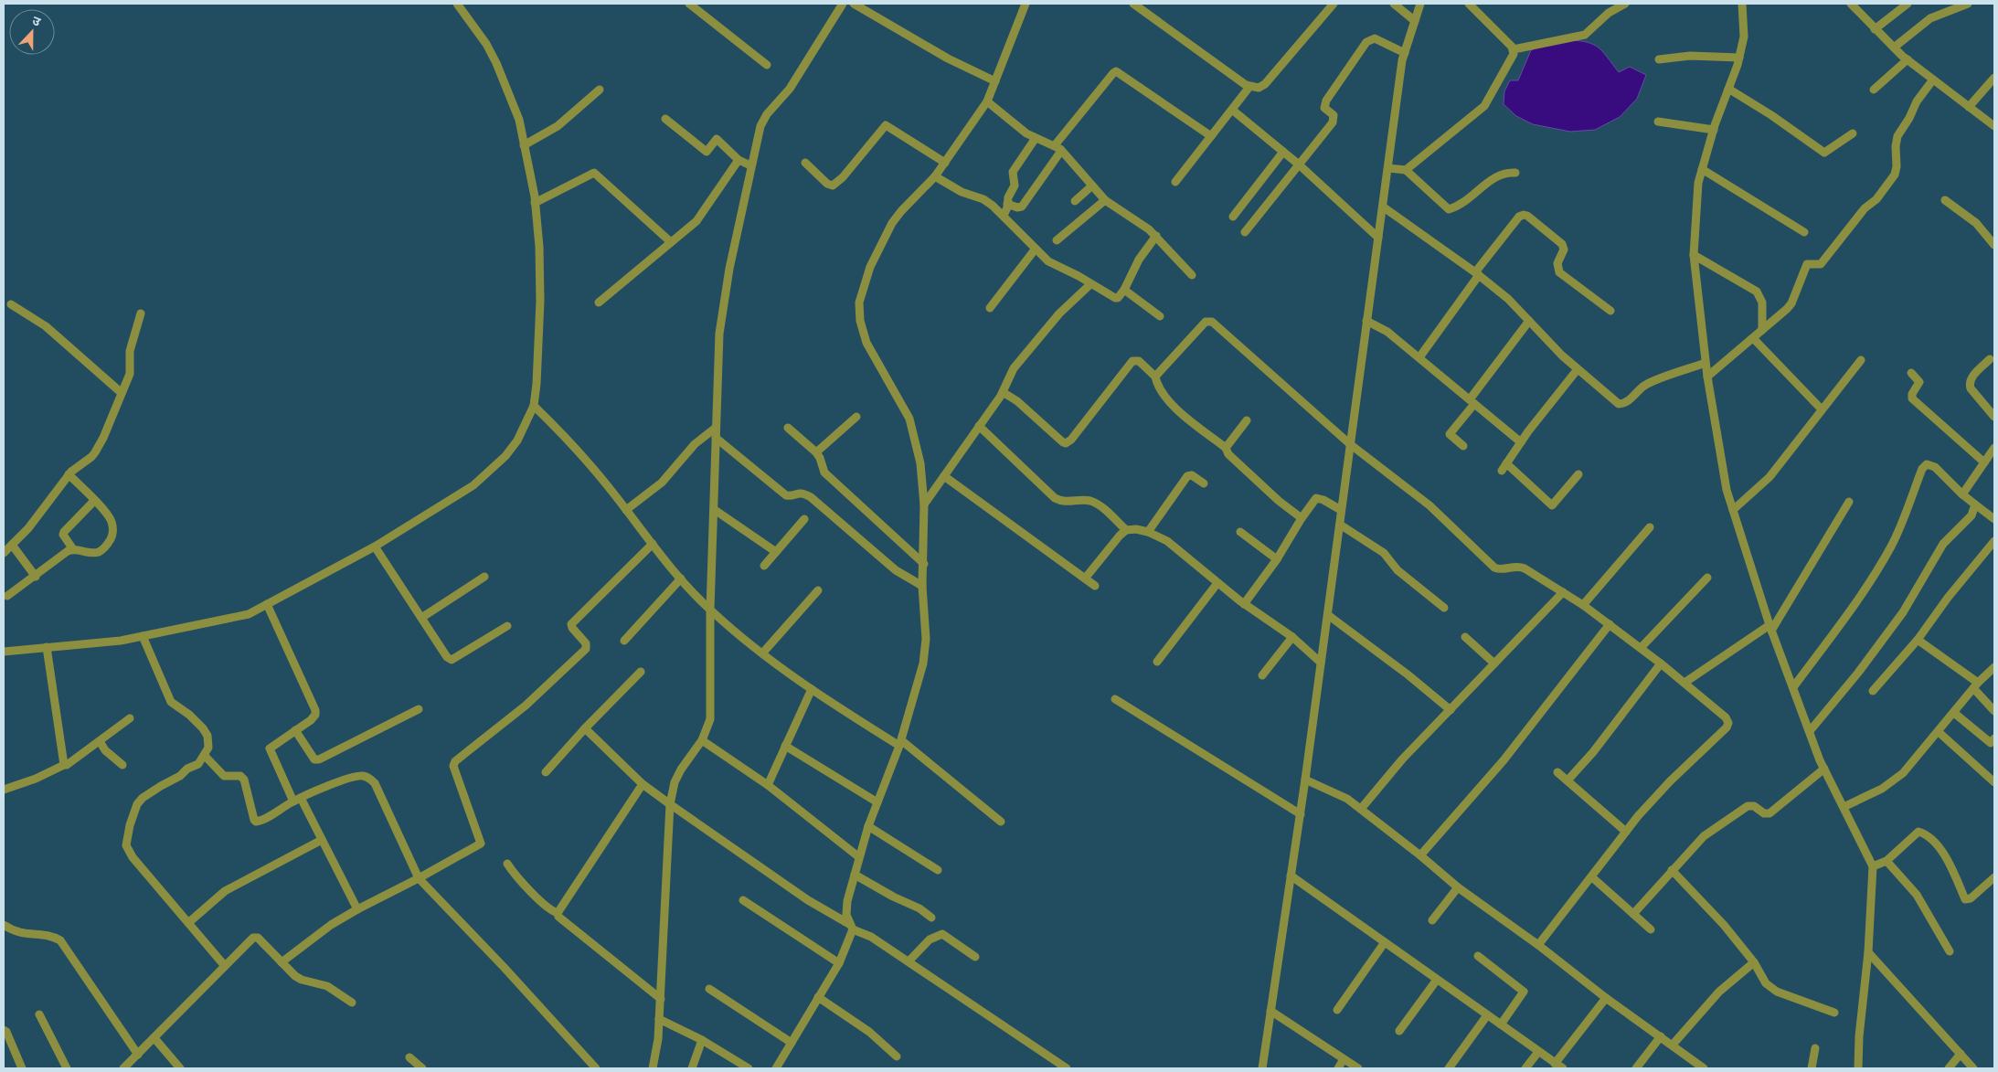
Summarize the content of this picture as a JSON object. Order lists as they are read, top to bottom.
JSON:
{
  "north": "top"
}
